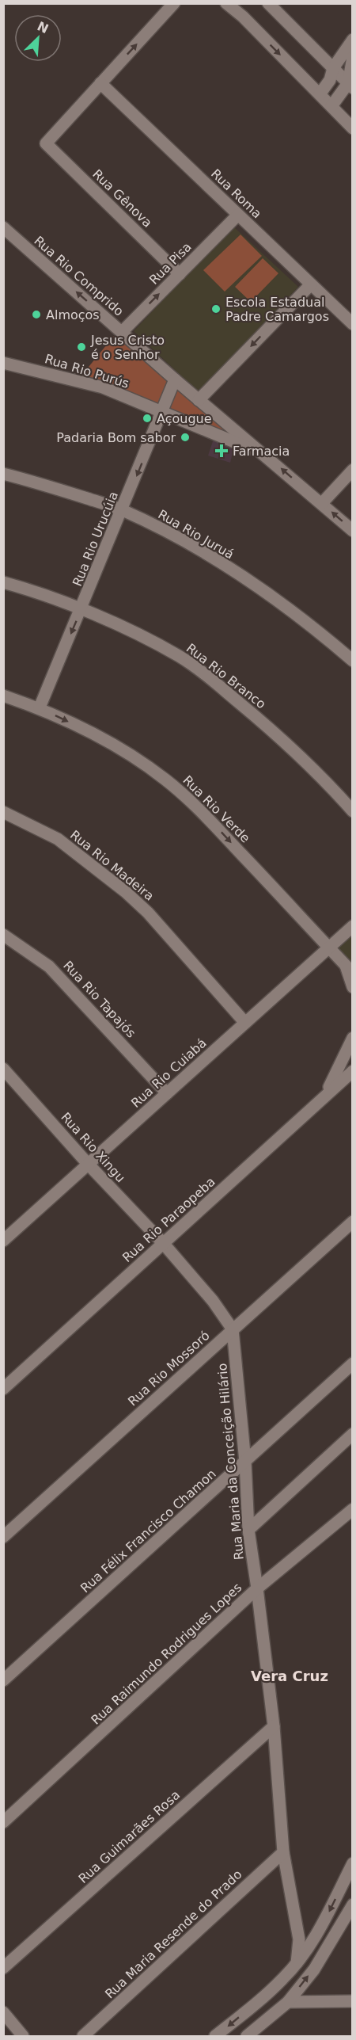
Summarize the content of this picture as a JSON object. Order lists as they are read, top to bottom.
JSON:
{
  "streets": {
    "street": [
      "Rua Roma",
      "Rua Gênova",
      "Rua Pisa",
      "Rua Rio Comprido",
      "Rua Rio Purús",
      "Rua Rio Juruá",
      "Rua Rio Urucúia",
      "Rua Rio Branco",
      "Rua Rio Verde",
      "Rua Rio Madeira",
      "Rua Rio Tapajós",
      "Rua Rio Cuiabá",
      "Rua Rio Xingu",
      "Rua Rio Paraopeba",
      "Rua Rio Mossoró",
      "Rua Maria da Conceição Hilário",
      "Rua Félix Francisco Chamon",
      "Rua Raimundo Rodrigues Lopes",
      "Rua Guimarães Rosa",
      "Rua Maria Resende do Prado"
    ]
  },
  "crossings": [
    ["Rua Roma", "Rua Gênova"],
    ["Rua Roma", "Rua Pisa"],
    ["Rua Gênova", "Rua Pisa"],
    ["Rua Pisa", "Rua Rio Comprido"],
    ["Rua Rio Comprido", "Rua Rio Purús"],
    ["Rua Rio Comprido", "Rua Rio Urucúia"],
    ["Rua Rio Purús", "Rua Rio Urucúia"],
    ["Rua Rio Juruá", "Rua Rio Urucúia"],
    ["Rua Rio Urucúia", "Rua Rio Branco"],
    ["Rua Rio Urucúia", "Rua Rio Verde"],
    ["Rua Rio Verde", "Rua Rio Cuiabá"],
    ["Rua Rio Madeira", "Rua Rio Cuiabá"],
    ["Rua Rio Tapajós", "Rua Rio Cuiabá"],
    ["Rua Rio Cuiabá", "Rua Rio Xingu"],
    ["Rua Rio Xingu", "Rua Rio Paraopeba"],
    ["Rua Rio Mossoró", "Rua Maria da Conceição Hilário"],
    ["Rua Maria da Conceição Hilário", "Rua Félix Francisco Chamon"],
    ["Rua Maria da Conceição Hilário", "Rua Raimundo Rodrigues Lopes"],
    ["Rua Maria da Conceição Hilário", "Rua Guimarães Rosa"],
    ["Rua Maria da Conceição Hilário", "Rua Maria Resende do Prado"]
  ],
  "one_way": ["Rua Rio Comprido", "Rua Rio Urucúia", "Rua Rio Verde"],
  "districts": ["Vera Cruz"],
  "places": {
    "other": [
      "Escola Estadual Padre Camargos",
      "Almoços",
      "Jesus Cristo é o Senhor",
      "Açougue",
      "Padaria Bom sabor"
    ],
    "health": ["Farmacia"]
  },
  "north": "top right"
}
